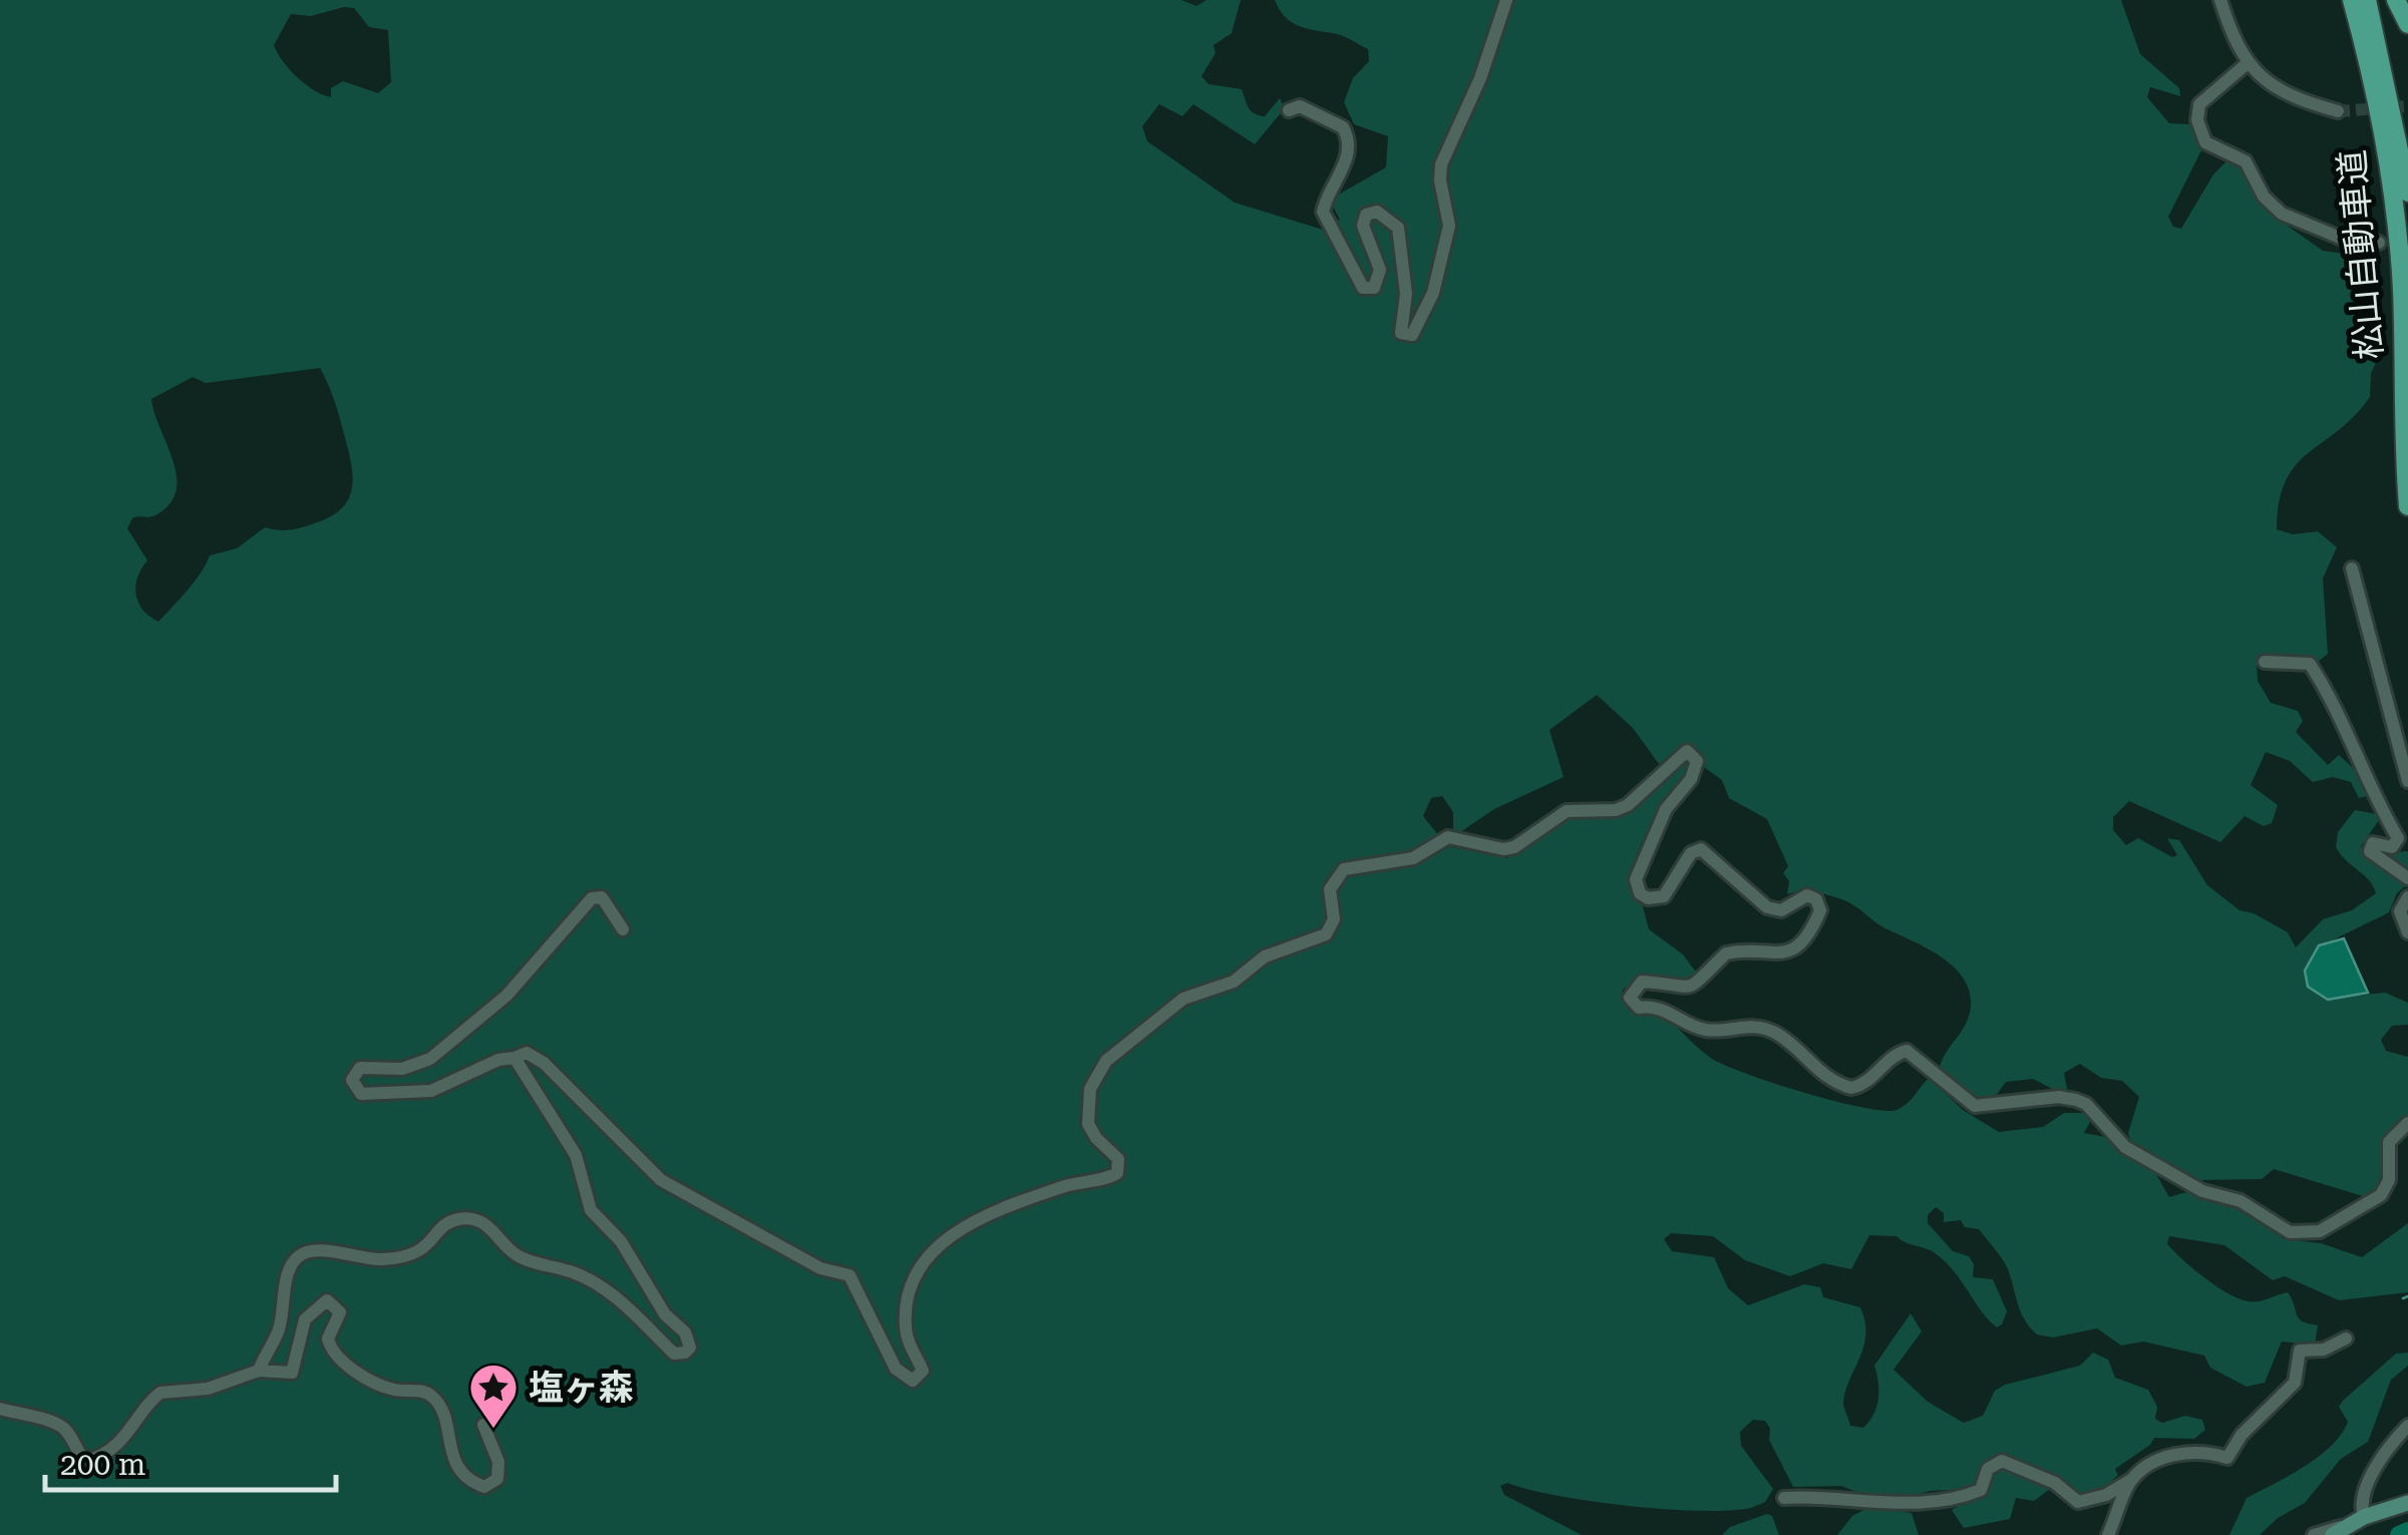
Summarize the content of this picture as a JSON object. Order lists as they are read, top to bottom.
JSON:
{
  "streets": {
    "highway": ["松山自動車道"]
  },
  "places": {
    "place": ["塩ヶ森"]
  },
  "scale_bar": "200 m"
}
